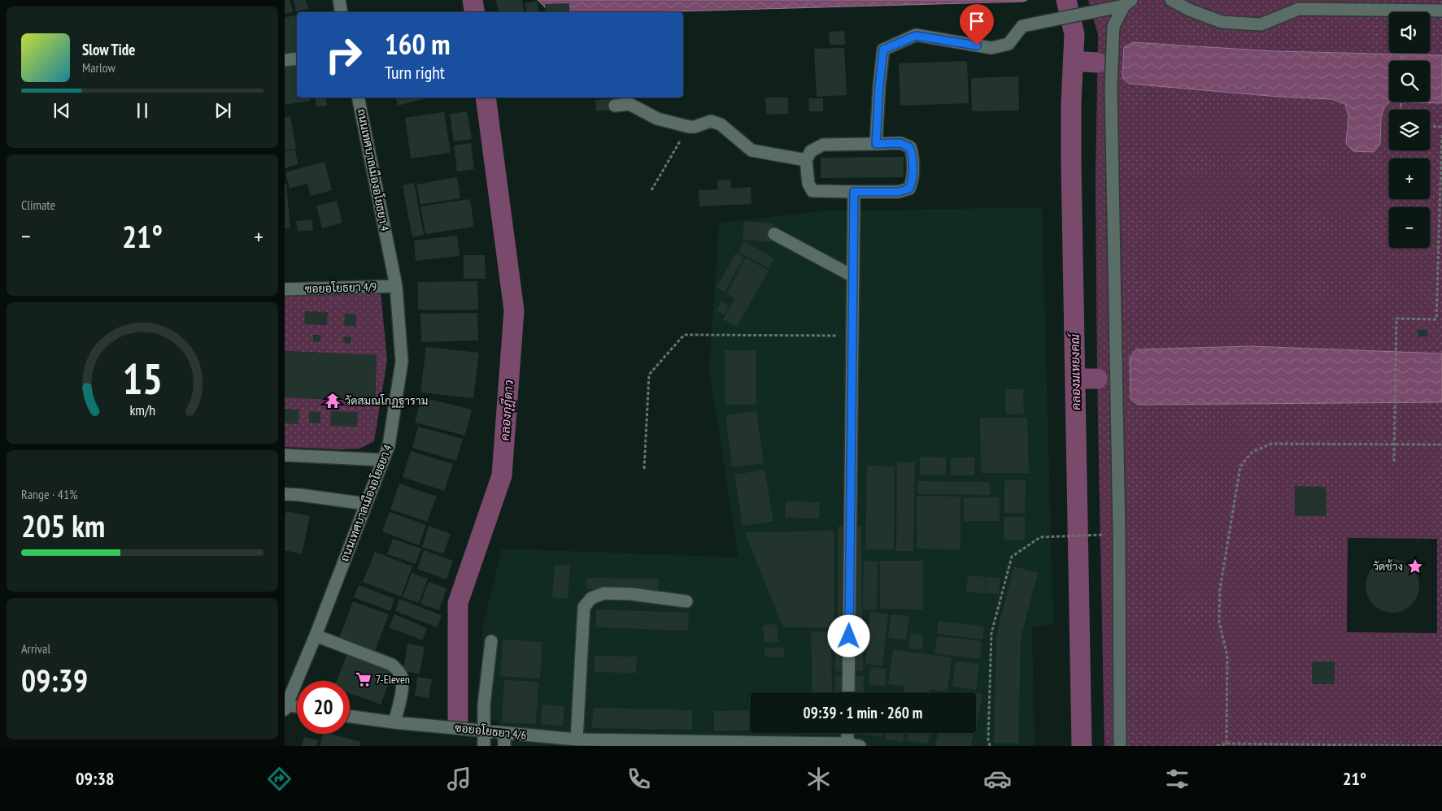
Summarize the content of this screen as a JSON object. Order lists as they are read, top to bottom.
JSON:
{
  "streets": {
    "street": ["ถนนเทศบาลเมืองอโยธยา 4", "ซอยอโยธยา 4/9", "ซอยอโยธยา 4/6"]
  },
  "crossings": [
    ["ถนนเทศบาลเมืองอโยธยา 4", "ซอยอโยธยา 4/9"]
  ],
  "water": ["คลองมเหยงคณ์", "คลองกุฎีดาว"],
  "places": {
    "temple": ["วัดสมณโกฏฐาราม"],
    "place": ["วัดช้าง"],
    "supermarket": ["7-Eleven"]
  },
  "page": {
    "map_buttons": ["+", "−"],
    "turn": ["160 m", "Turn right"],
    "song": ["Slow Tide", "Marlow"],
    "tile": [
      "Climate",
      ["Range · 41%", "205 km"],
      ["Arrival", "09:39"]
    ],
    "heat": ["−", "21°", "+"],
    "limit": "20",
    "trip": "09:39 · 1 min · 260 m",
    "tabs": ["09:38", "21°"],
    "gauge": ["15", "km/h"]
  }
}
